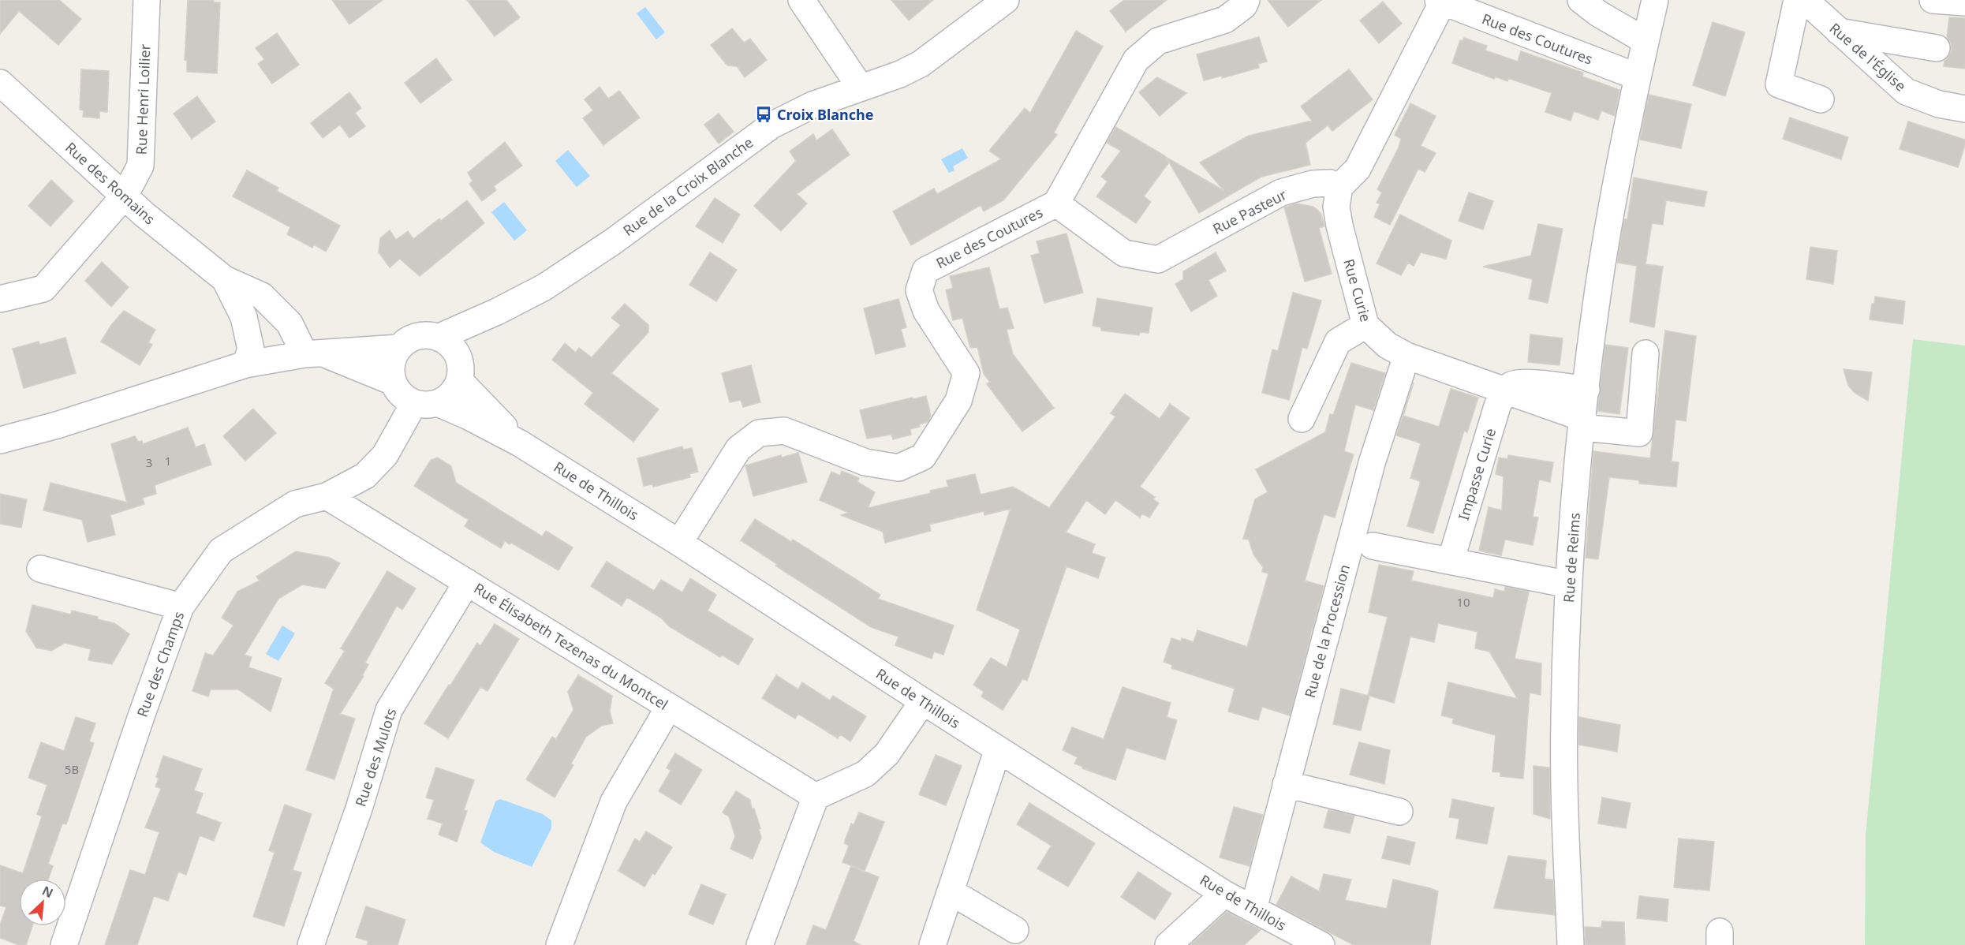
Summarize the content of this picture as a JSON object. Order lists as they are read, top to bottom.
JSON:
{
  "streets": {
    "street": [
      "Rue des Coutures",
      "Rue de l'Église",
      "Rue Henri Loilier",
      "Rue des Romains",
      "Rue de la Croix Blanche",
      "Rue Pasteur",
      "Rue Curie",
      "Impasse Curie",
      "Rue de Thillois",
      "Rue de Reims",
      "Rue de la Procession",
      "Rue Élisabeth Tezenas du Montcel",
      "Rue des Champs",
      "Rue des Mulots"
    ]
  },
  "crossings": [
    ["Rue des Coutures", "Rue Pasteur"],
    ["Rue des Coutures", "Rue de Thillois"],
    ["Rue des Coutures", "Rue de Reims"],
    ["Rue Henri Loilier", "Rue des Romains"],
    ["Rue de la Croix Blanche", "Rue de Thillois"],
    ["Rue de la Croix Blanche", "Rue des Champs"],
    ["Rue Pasteur", "Rue Curie"],
    ["Rue Curie", "Impasse Curie"],
    ["Rue Curie", "Rue de Reims"],
    ["Rue Curie", "Rue de la Procession"],
    ["Rue de Thillois", "Rue de la Procession"],
    ["Rue de Thillois", "Rue des Champs"],
    ["Rue Élisabeth Tezenas du Montcel", "Rue des Champs"],
    ["Rue Élisabeth Tezenas du Montcel", "Rue des Mulots"]
  ],
  "places": {
    "bus stop": ["Croix Blanche"]
  },
  "house_numbers": [
    "1",
    "3",
    "10",
    "5B"
  ],
  "north": "top right"
}
